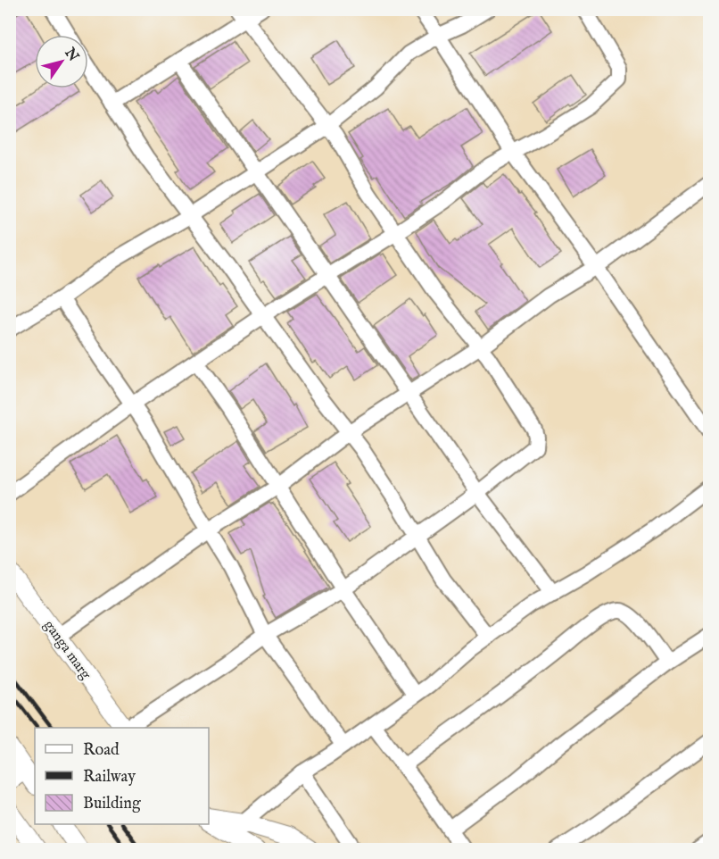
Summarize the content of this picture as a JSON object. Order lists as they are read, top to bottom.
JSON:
{
  "streets": {
    "street": ["ganga marg"]
  },
  "legend": ["Road", "Railway", "Building"],
  "north": "top right"
}
